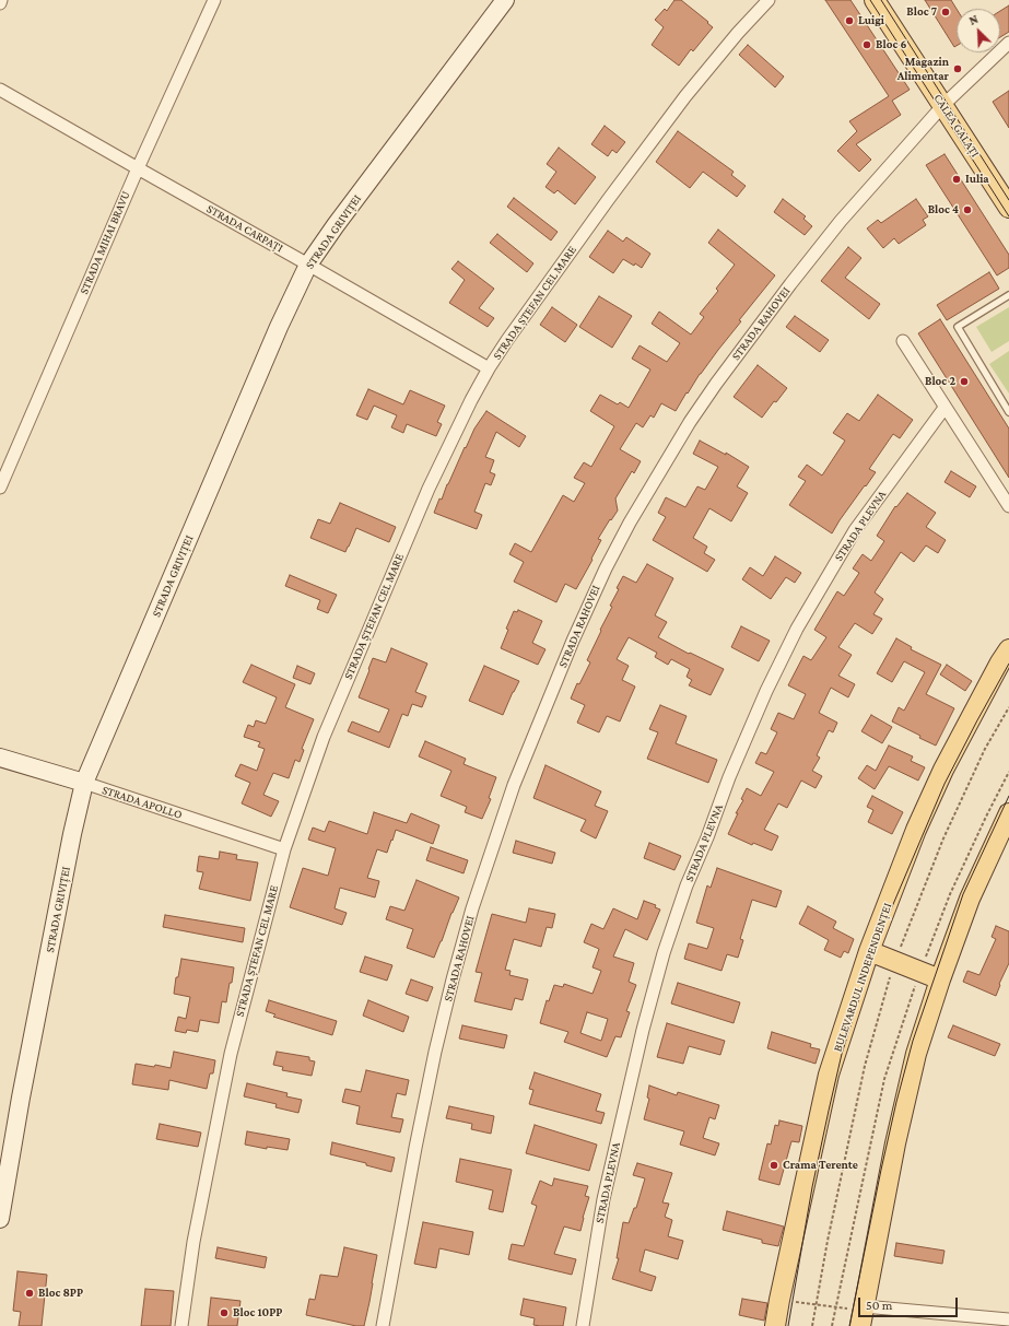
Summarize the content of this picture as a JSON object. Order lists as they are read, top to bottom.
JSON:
{
  "streets": {
    "main road": [
      "CALEA GALAȚI",
      "STRADA GRIVIȚEI",
      "STRADA APOLLO",
      "BULEVARDUL INDEPENDENȚEI"
    ],
    "street": [
      "STRADA CARPAȚI",
      "STRADA MIHAI BRAVU",
      "STRADA ȘTEFAN CEL MARE",
      "STRADA RAHOVEI",
      "STRADA PLEVNA"
    ]
  },
  "crossings": [
    ["CALEA GALAȚI", "STRADA RAHOVEI"],
    ["STRADA CARPAȚI", "STRADA GRIVIȚEI"],
    ["STRADA CARPAȚI", "STRADA MIHAI BRAVU"],
    ["STRADA CARPAȚI", "STRADA ȘTEFAN CEL MARE"],
    ["STRADA GRIVIȚEI", "STRADA APOLLO"],
    ["STRADA ȘTEFAN CEL MARE", "STRADA APOLLO"]
  ],
  "places": [
    "Bloc 7",
    "Luigi",
    "Bloc 6",
    "Magazin Alimentar",
    "Iulia",
    "Bloc 4",
    "Bloc 2",
    "Crama Terente",
    "Bloc 8PP",
    "Bloc 10PP"
  ],
  "scale_bar": "50 m",
  "north": "top left"
}
